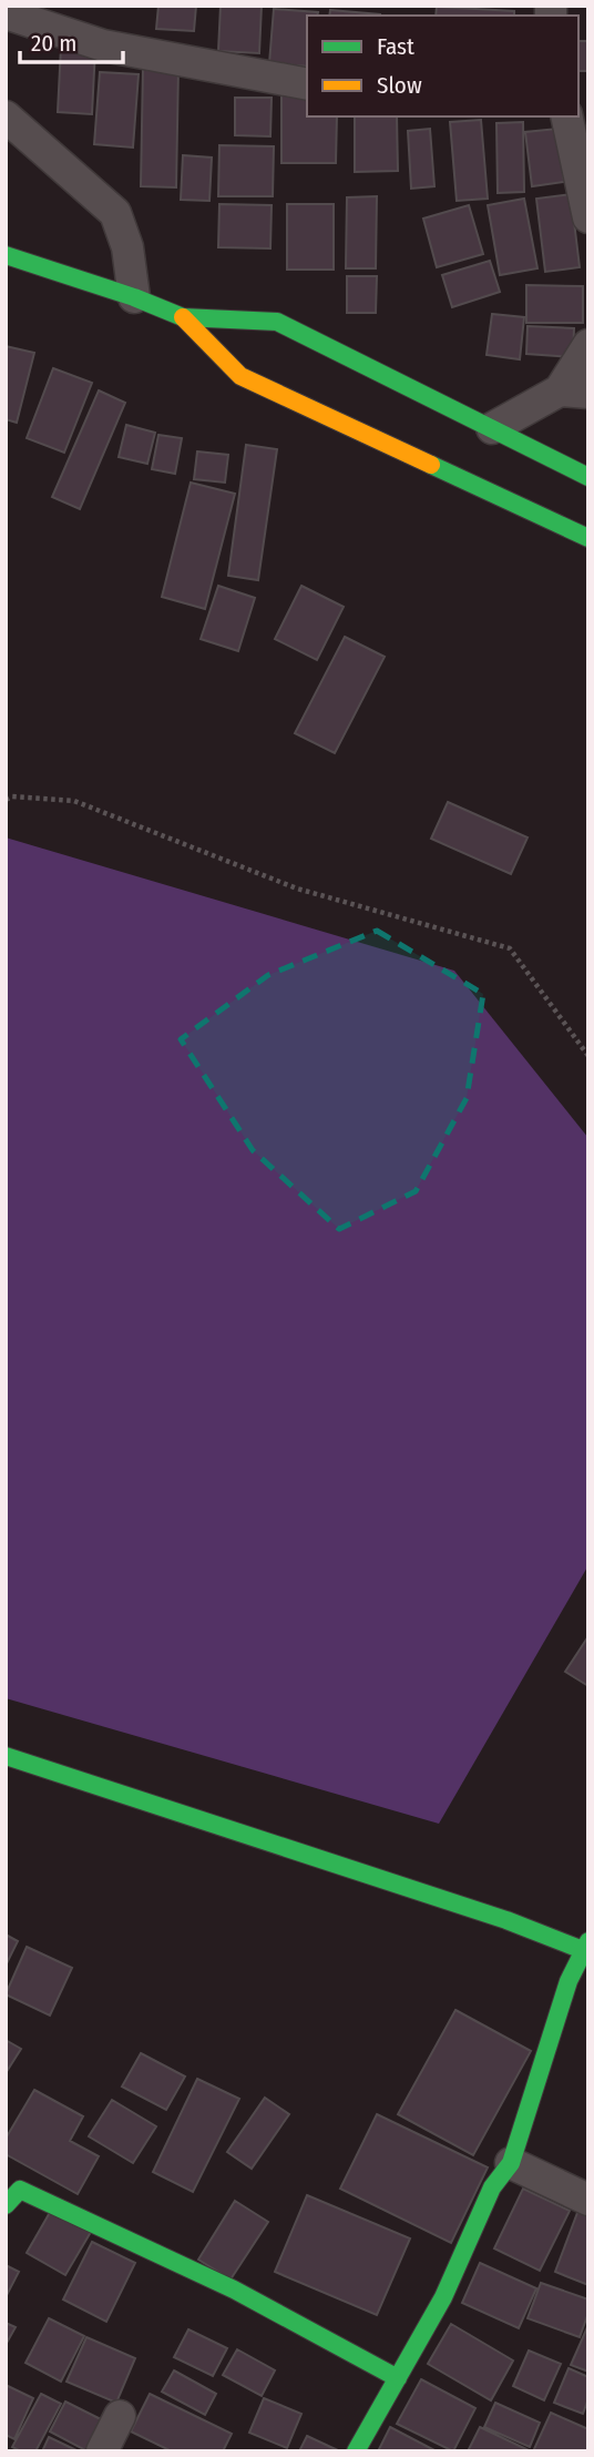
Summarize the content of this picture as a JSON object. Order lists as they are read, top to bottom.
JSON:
{
  "legend": ["Fast", "Slow"],
  "scale_bar": "20 m"
}
